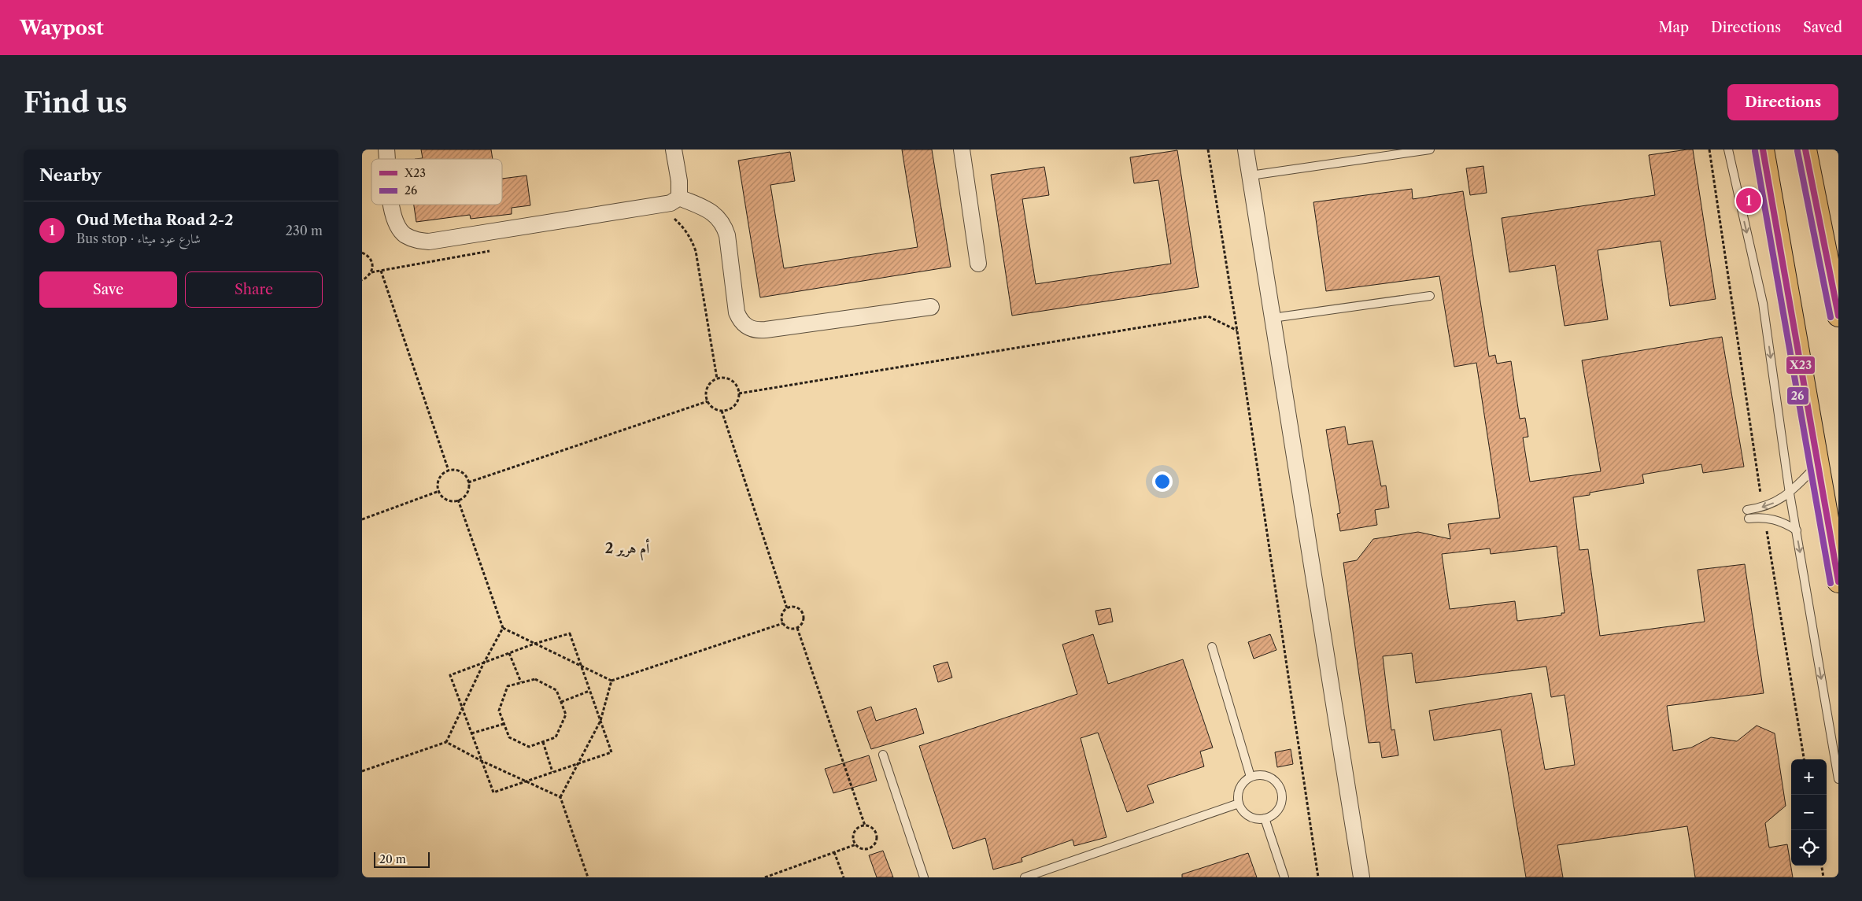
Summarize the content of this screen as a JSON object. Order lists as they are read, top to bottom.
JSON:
{
  "districts": ["أم هرير 2"],
  "lines": ["transit line X23", "transit line 26"],
  "legend": ["X23", "26"],
  "scale_bar": "20 m",
  "page": {
    "header": "Waypost",
    "nav": ["Map", "Directions", "Saved"],
    "buttons": [
      "Directions",
      ["Save", "Share"]
    ],
    "title": "Find us",
    "heading": "Nearby",
    "pins": "1",
    "list": [
      {
        "mark": "1",
        "name": "Oud Metha Road 2-2",
        "note": "Bus stop · شارع عود ميثاء",
        "value": "230 m"
      }
    ],
    "map_buttons": ["+", "−"],
    "scale": "20 m"
  }
}
